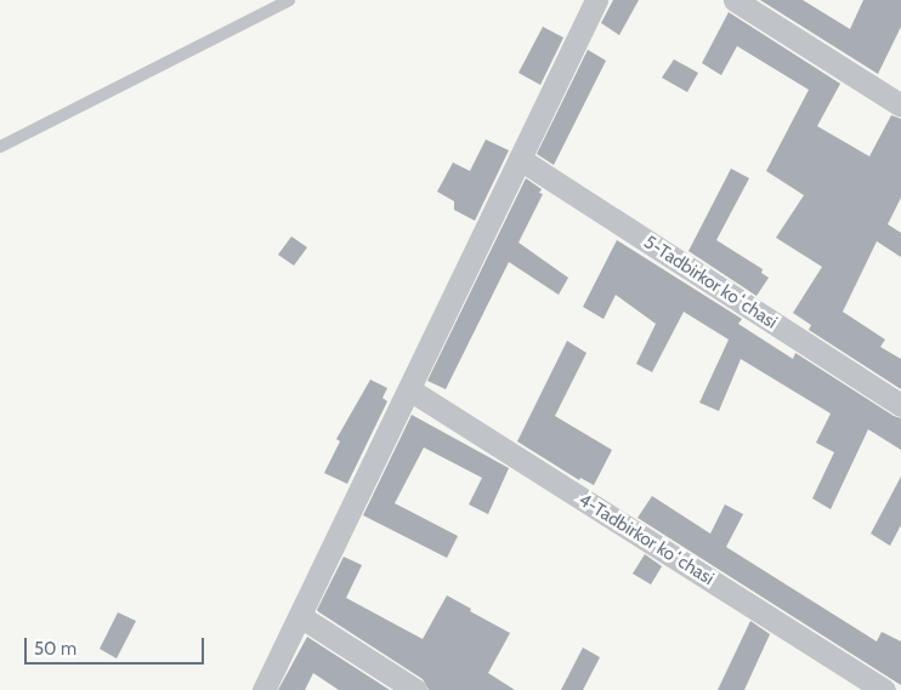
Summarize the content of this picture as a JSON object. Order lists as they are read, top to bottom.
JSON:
{
  "streets": {
    "street": ["5-Tadbirkor koʻchasi", "4-Tadbirkor koʻchasi"]
  },
  "scale_bar": "50 m"
}
